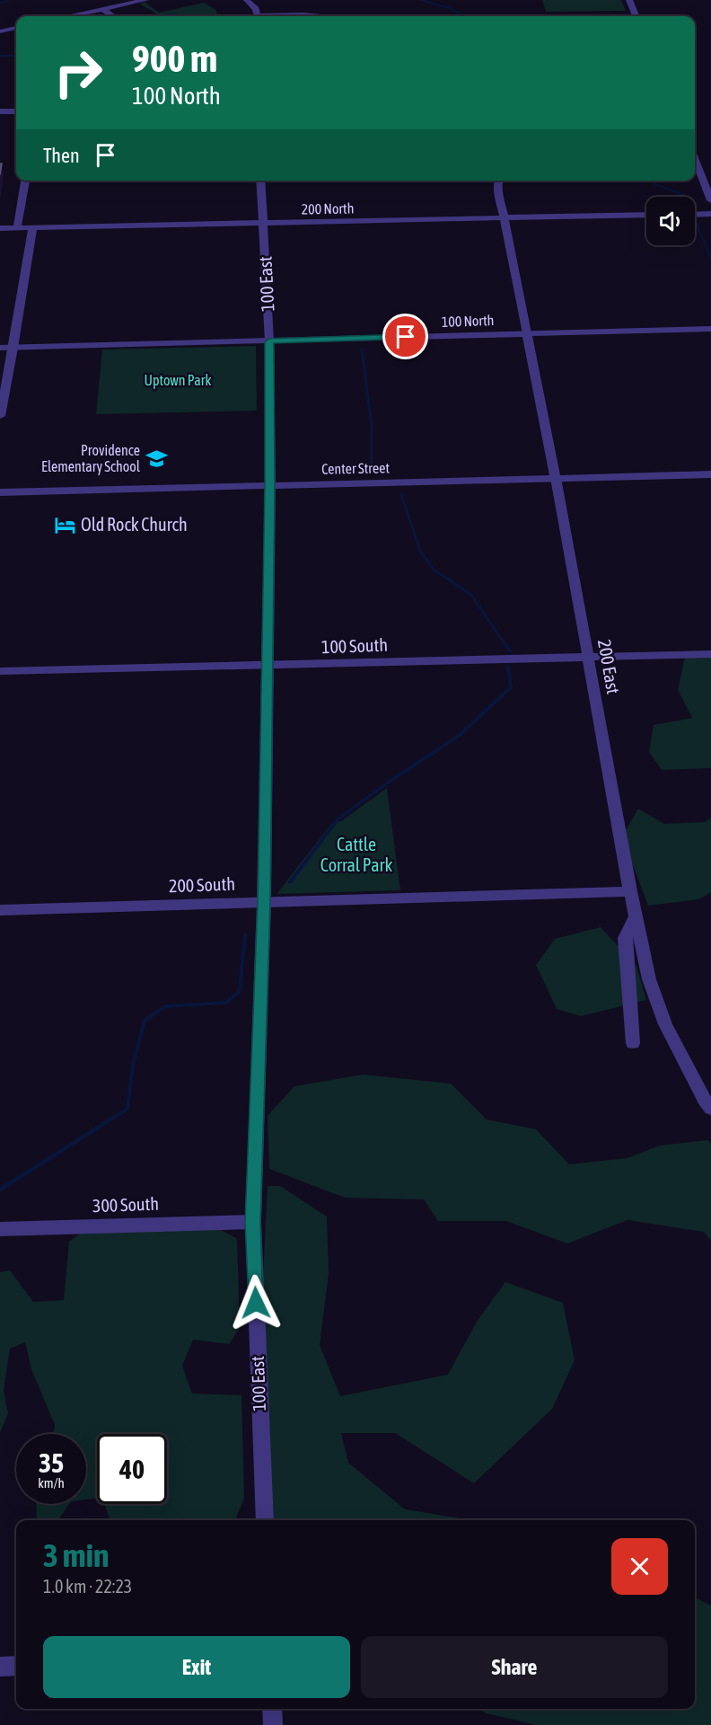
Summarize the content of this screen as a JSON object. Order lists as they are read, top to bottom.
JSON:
{
  "streets": {
    "street": [
      "200 North",
      "100 East",
      "100 North",
      "Center Street",
      "100 South",
      "200 East",
      "200 South",
      "300 South"
    ]
  },
  "crossings": [
    ["200 North", "100 East"],
    ["200 North", "200 East"],
    ["100 East", "100 North"],
    ["100 East", "Center Street"],
    ["100 East", "100 South"],
    ["100 East", "200 South"],
    ["100 East", "300 South"],
    ["100 North", "200 East"],
    ["Center Street", "200 East"],
    ["100 South", "200 East"],
    ["200 East", "200 South"]
  ],
  "parks": ["Uptown Park", "Cattle Corral Park"],
  "places": {
    "school or university": ["Providence Elementary School"],
    "hotel": ["Old Rock Church"]
  },
  "page": {
    "turn": ["900 m", "100 North"],
    "then": "Then",
    "speed": "35 km/h",
    "limit": "40",
    "heading": ["3 min", "1.0 km · 22:23"],
    "buttons": ["Exit", "Share"]
  }
}
